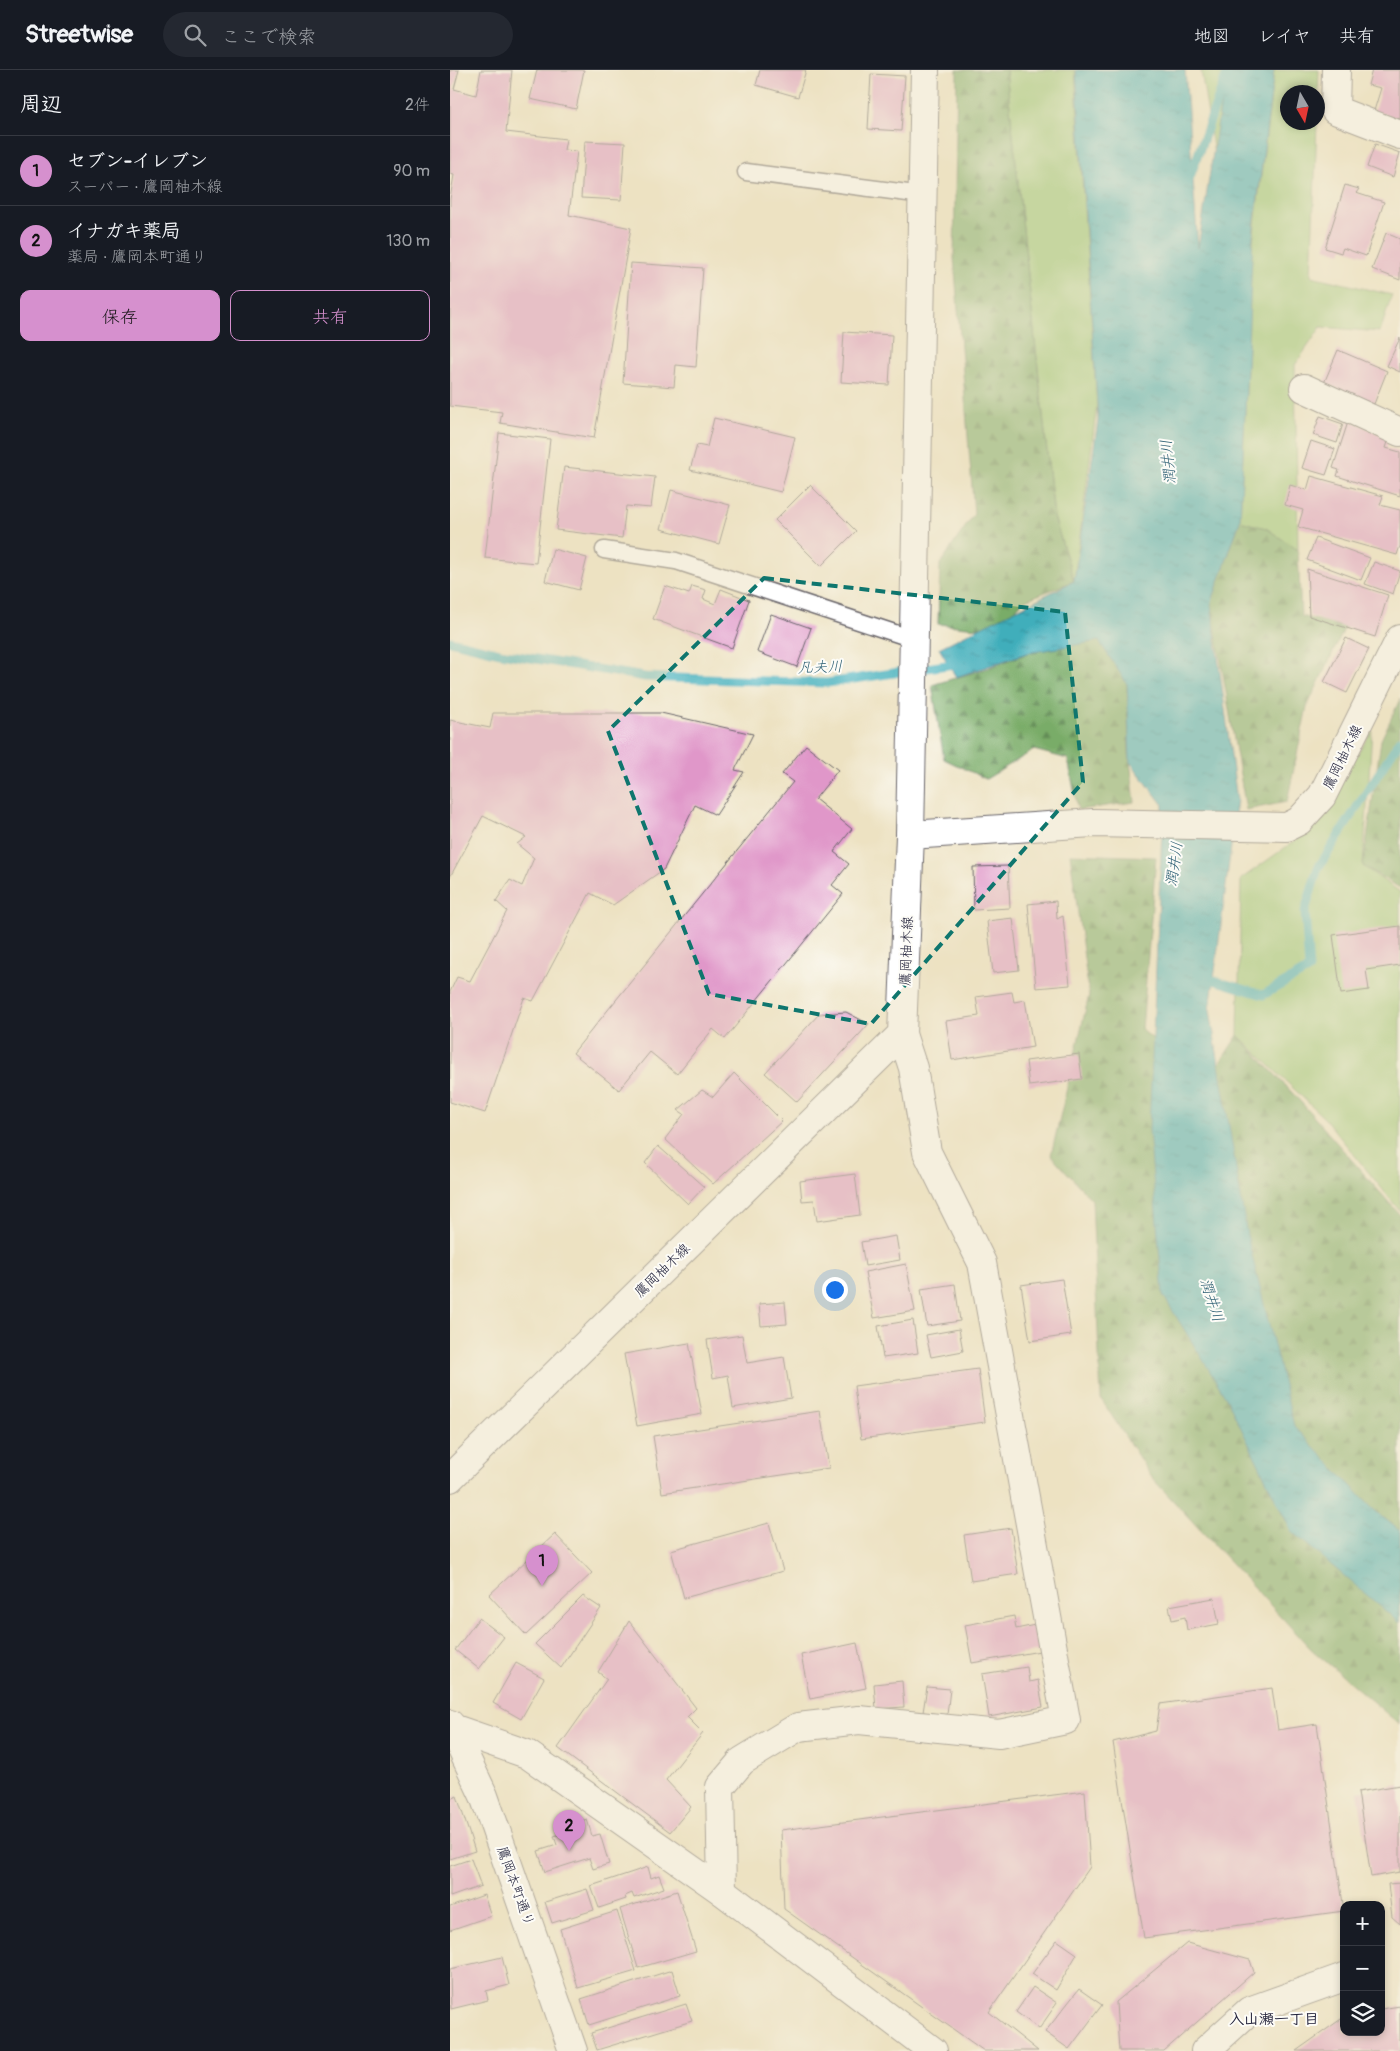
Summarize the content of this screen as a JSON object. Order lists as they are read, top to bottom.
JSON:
{
  "streets": {
    "street": ["鷹岡柚木線", "鷹岡本町通り"]
  },
  "districts": ["入山瀬一丁目"],
  "water": ["潤井川", "凡夫川"],
  "north": "bottom",
  "page": {
    "header": "Streetwise",
    "search": "ここで検索",
    "nav": ["地図", "レイヤ", "共有"],
    "heading": ["周辺", "2件"],
    "list": [
      {
        "mark": "1",
        "name": "セブン-イレブン",
        "note": "スーパー · 鷹岡柚木線",
        "value": "90 m"
      },
      {
        "mark": "2",
        "name": "イナガキ薬局",
        "note": "薬局 · 鷹岡本町通り",
        "value": "130 m"
      }
    ],
    "buttons": ["保存", "共有"],
    "pins": ["1", "2"],
    "map_buttons": ["+", "−"]
  }
}
